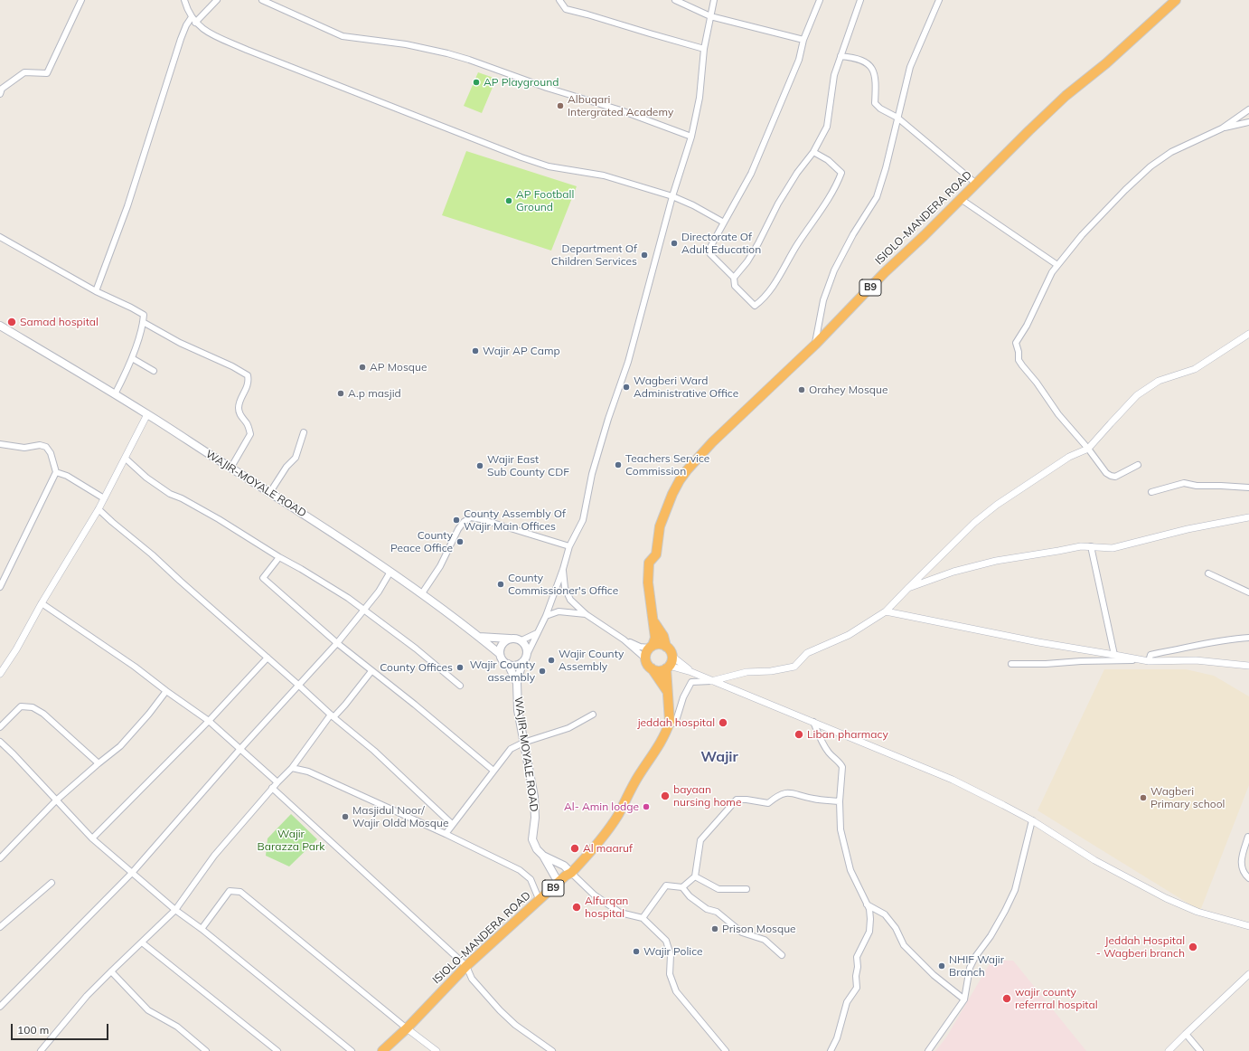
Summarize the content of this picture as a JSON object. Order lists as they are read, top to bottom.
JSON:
{
  "streets": {
    "highway": ["ISIOLO-MANDERA ROAD", "B9"],
    "main road": ["WAJIR-MOYALE ROAD"]
  },
  "crossings": [
    ["ISIOLO-MANDERA ROAD", "WAJIR-MOYALE ROAD"]
  ],
  "districts": ["Wajir"],
  "parks": ["Wajir Barazza Park"],
  "places": [
    "AP Playground",
    "Albuqari Intergrated Academy",
    "AP Football Ground",
    "Directorate Of Adult Education",
    "Department Of Children Services",
    "Samad hospital",
    "Wajir AP Camp",
    "AP Mosque",
    "Wagberi Ward Administrative Office",
    "Orahey Mosque",
    "A.p masjid",
    "Teachers Service Commission",
    "Wajir East Sub County CDF",
    "County Assembly Of Wajir Main Offices",
    "County Peace Office",
    "County Commissioner's Office",
    "Wajir County Assembly",
    "County Offices",
    "Wajir County assembly",
    "jeddah hospital",
    "Liban pharmacy",
    "bayaan nursing home",
    "Wagberi Primary school",
    "Al- Amin lodge",
    "Masjidul Noor/ Wajir Oldd Mosque",
    "Al maaruf",
    "Alfurqan hospital",
    "Prison Mosque",
    "Jeddah Hospital - Wagberi branch",
    "Wajir Police",
    "NHIF Wajir Branch",
    "wajir county referrral hospital"
  ],
  "scale_bar": "100 m"
}
